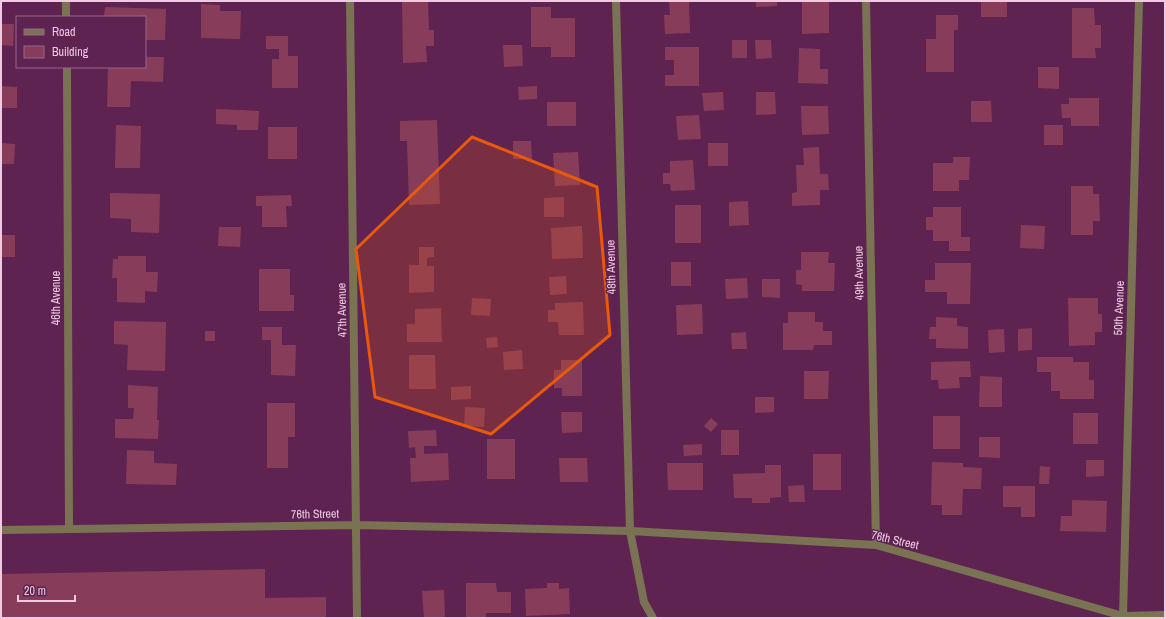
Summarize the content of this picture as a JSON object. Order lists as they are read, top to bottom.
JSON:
{
  "streets": {
    "street": [
      "48th Avenue",
      "49th Avenue",
      "46th Avenue",
      "50th Avenue",
      "47th Avenue",
      "76th Street"
    ]
  },
  "crossings": [
    ["48th Avenue", "76th Street"],
    ["49th Avenue", "76th Street"],
    ["46th Avenue", "76th Street"],
    ["50th Avenue", "76th Street"],
    ["47th Avenue", "76th Street"]
  ],
  "legend": ["Road", "Building"],
  "scale_bar": "20 m"
}
